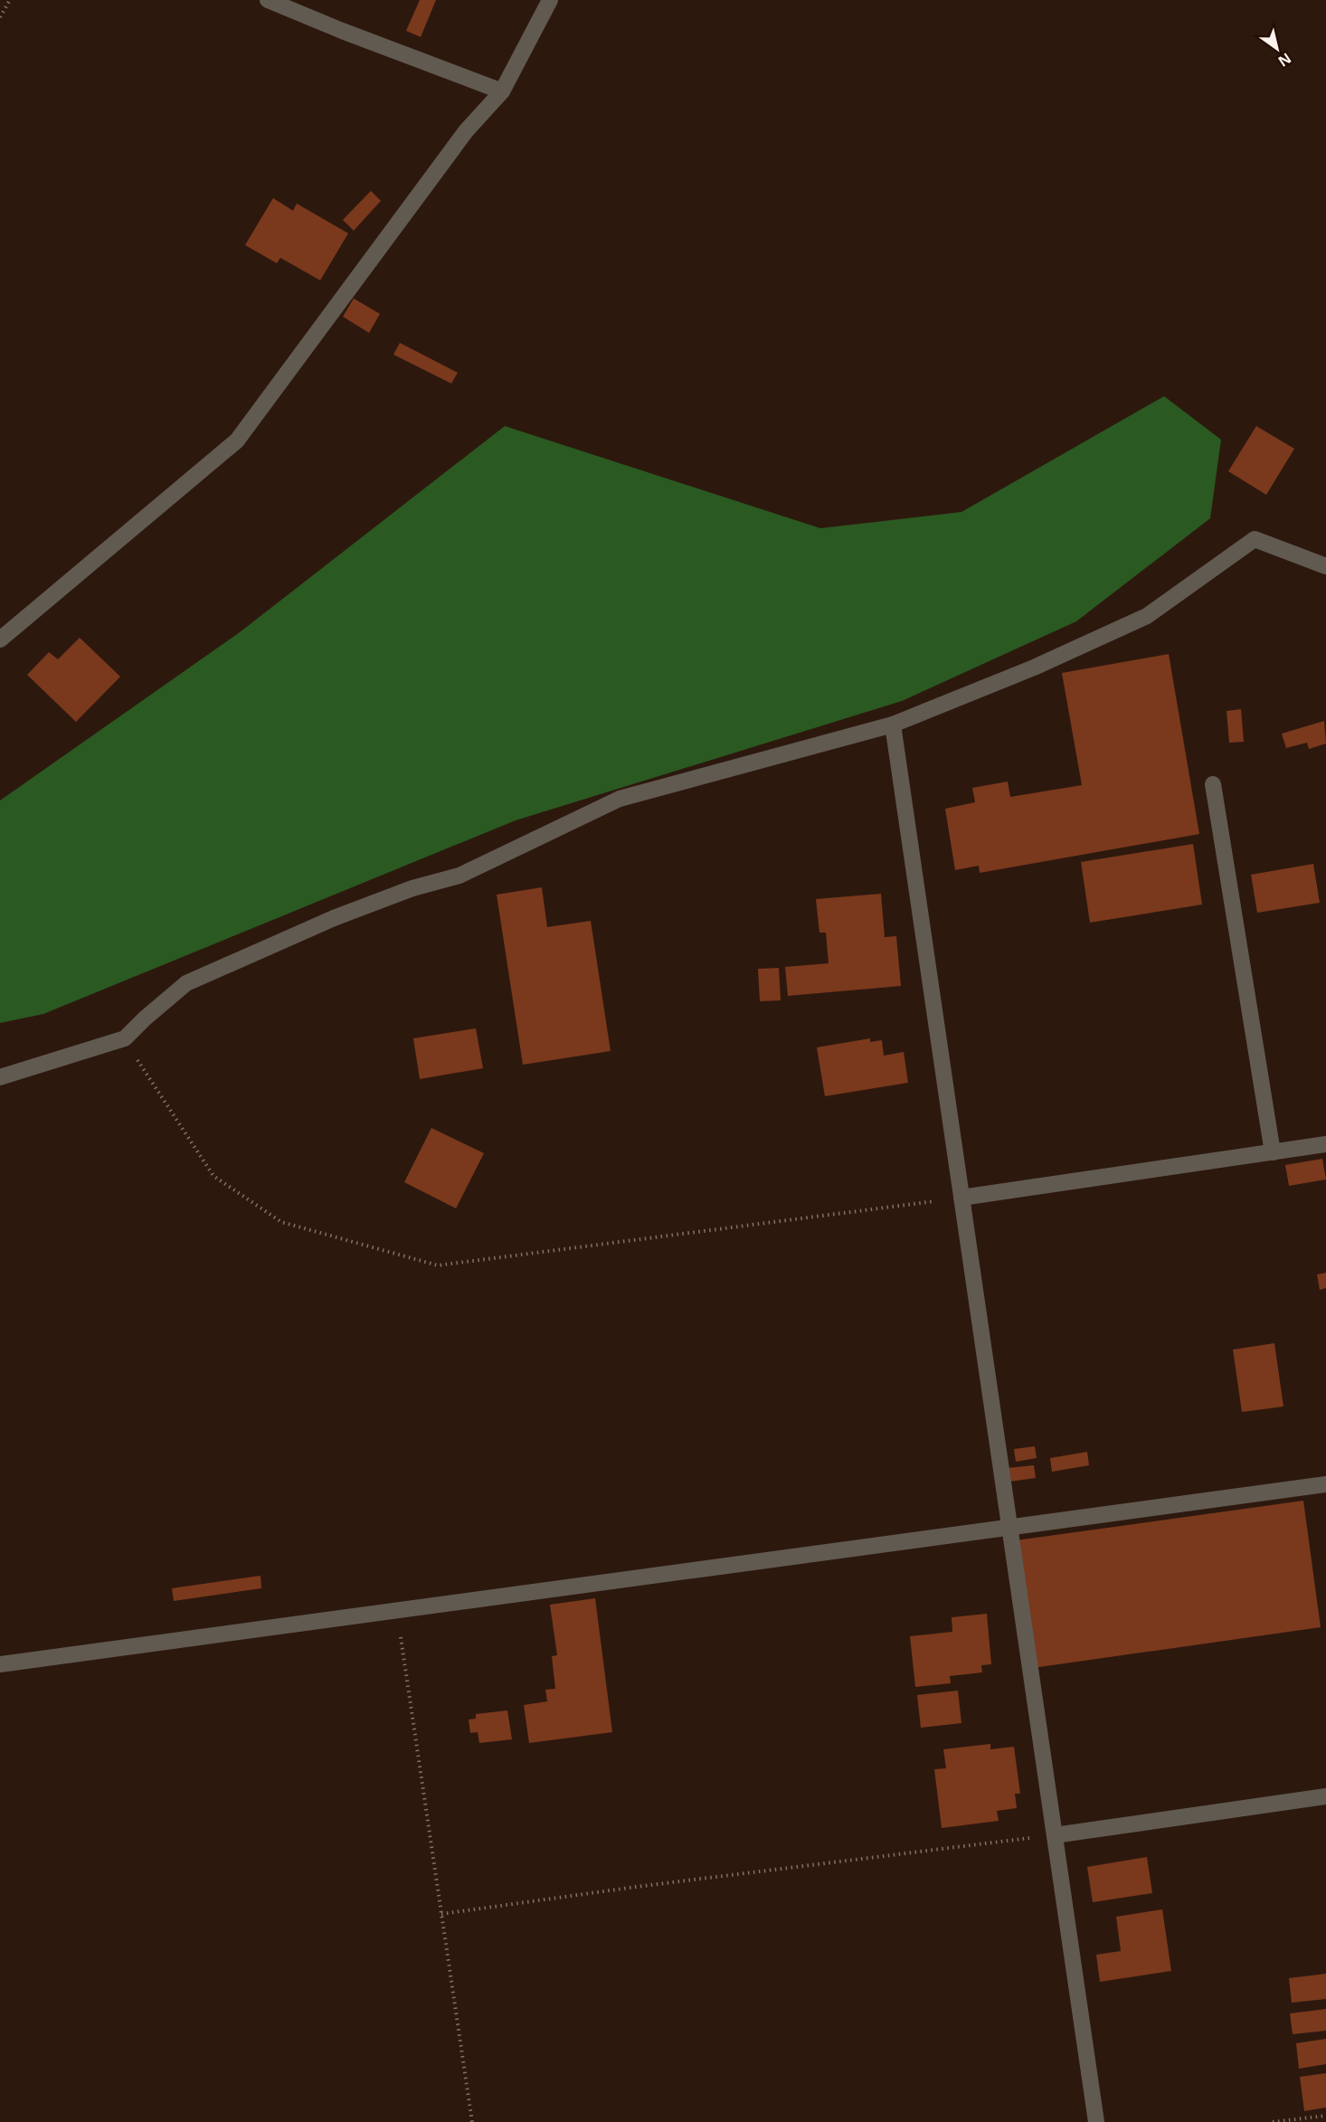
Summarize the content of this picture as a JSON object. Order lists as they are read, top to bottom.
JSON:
{
  "north": "bottom right"
}
